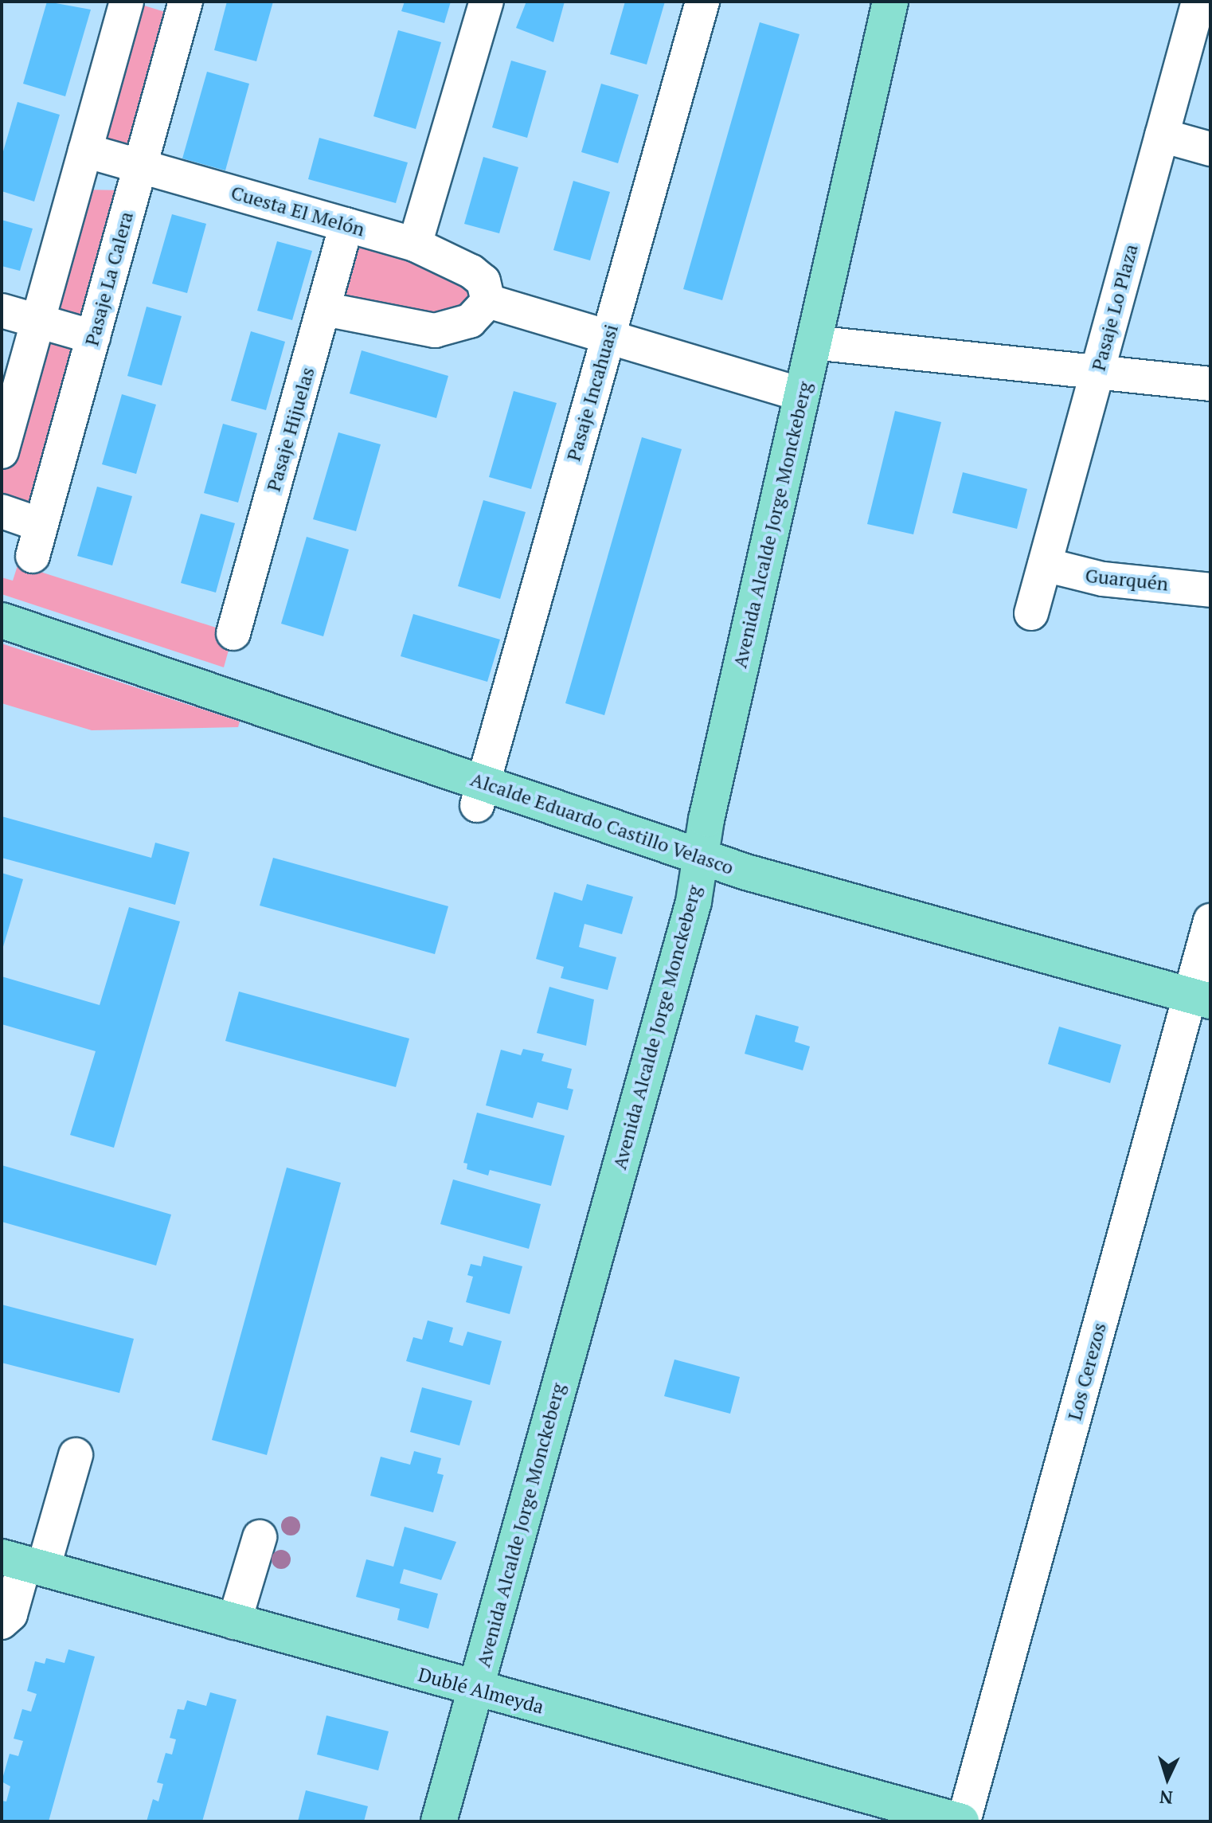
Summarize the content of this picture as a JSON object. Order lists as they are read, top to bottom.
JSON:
{
  "streets": {
    "main road": ["Avenida Alcalde Jorge Monckeberg", "Alcalde Eduardo Castillo Velasco", "Dublé Almeyda"],
    "street": [
      "Cuesta El Melón",
      "Pasaje La Calera",
      "Pasaje Lo Plaza",
      "Pasaje Incahuasi",
      "Pasaje Hijuelas",
      "Guarquén",
      "Los Cerezos"
    ]
  },
  "crossings": [
    ["Cuesta El Melón", "Pasaje La Calera"],
    ["Cuesta El Melón", "Pasaje Hijuelas"],
    ["Pasaje Lo Plaza", "Guarquén"],
    ["Pasaje Incahuasi", "Alcalde Eduardo Castillo Velasco"],
    ["Avenida Alcalde Jorge Monckeberg", "Alcalde Eduardo Castillo Velasco"],
    ["Avenida Alcalde Jorge Monckeberg", "Dublé Almeyda"],
    ["Alcalde Eduardo Castillo Velasco", "Los Cerezos"],
    ["Los Cerezos", "Dublé Almeyda"]
  ],
  "north": "bottom"
}
